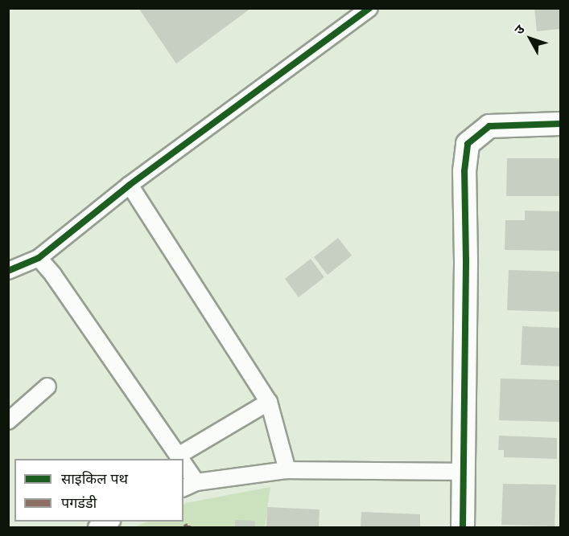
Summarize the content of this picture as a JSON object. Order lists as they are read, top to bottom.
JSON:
{
  "legend": ["साइकिल पथ", "पगडंडी"],
  "north": "top left"
}
